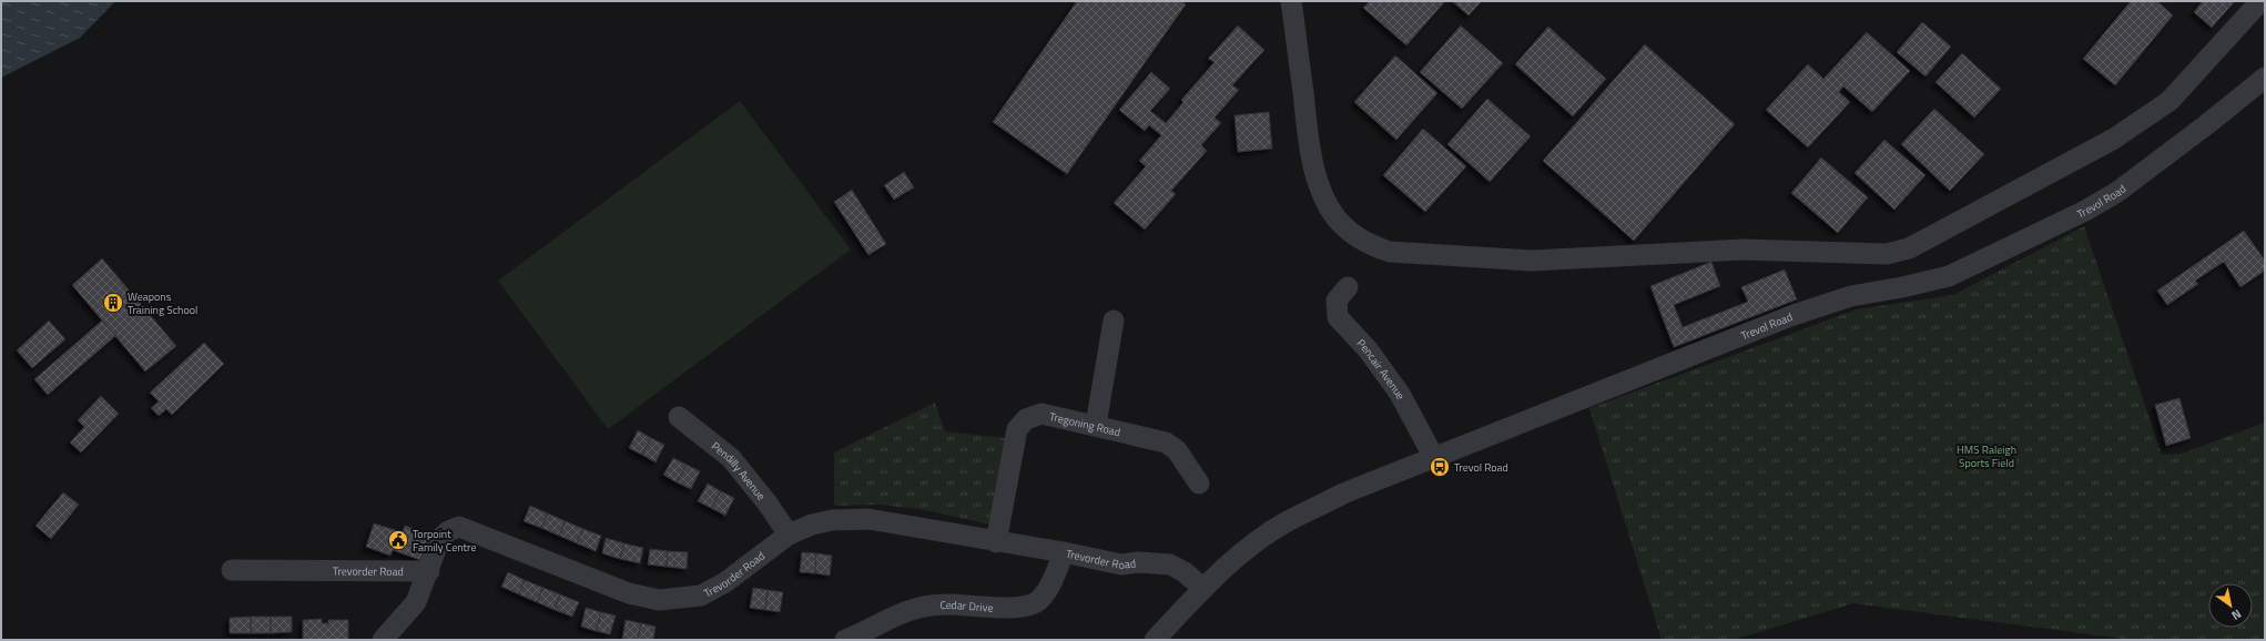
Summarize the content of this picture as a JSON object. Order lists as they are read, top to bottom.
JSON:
{
  "streets": {
    "street": [
      "Trevol Road",
      "Pencair Avenue",
      "Tregoning Road",
      "Pendilly Avenue",
      "Trevorder Road",
      "Cedar Drive"
    ]
  },
  "crossings": [
    ["Trevol Road", "Pencair Avenue"],
    ["Trevol Road", "Trevorder Road"],
    ["Tregoning Road", "Trevorder Road"],
    ["Pendilly Avenue", "Trevorder Road"],
    ["Trevorder Road", "Cedar Drive"]
  ],
  "parks": ["HMS Raleigh Sports Field"],
  "places": {
    "building": ["Weapons Training School"],
    "bus stop": ["Trevol Road"],
    "public building": ["Torpoint Family Centre"]
  },
  "north": "bottom right"
}
